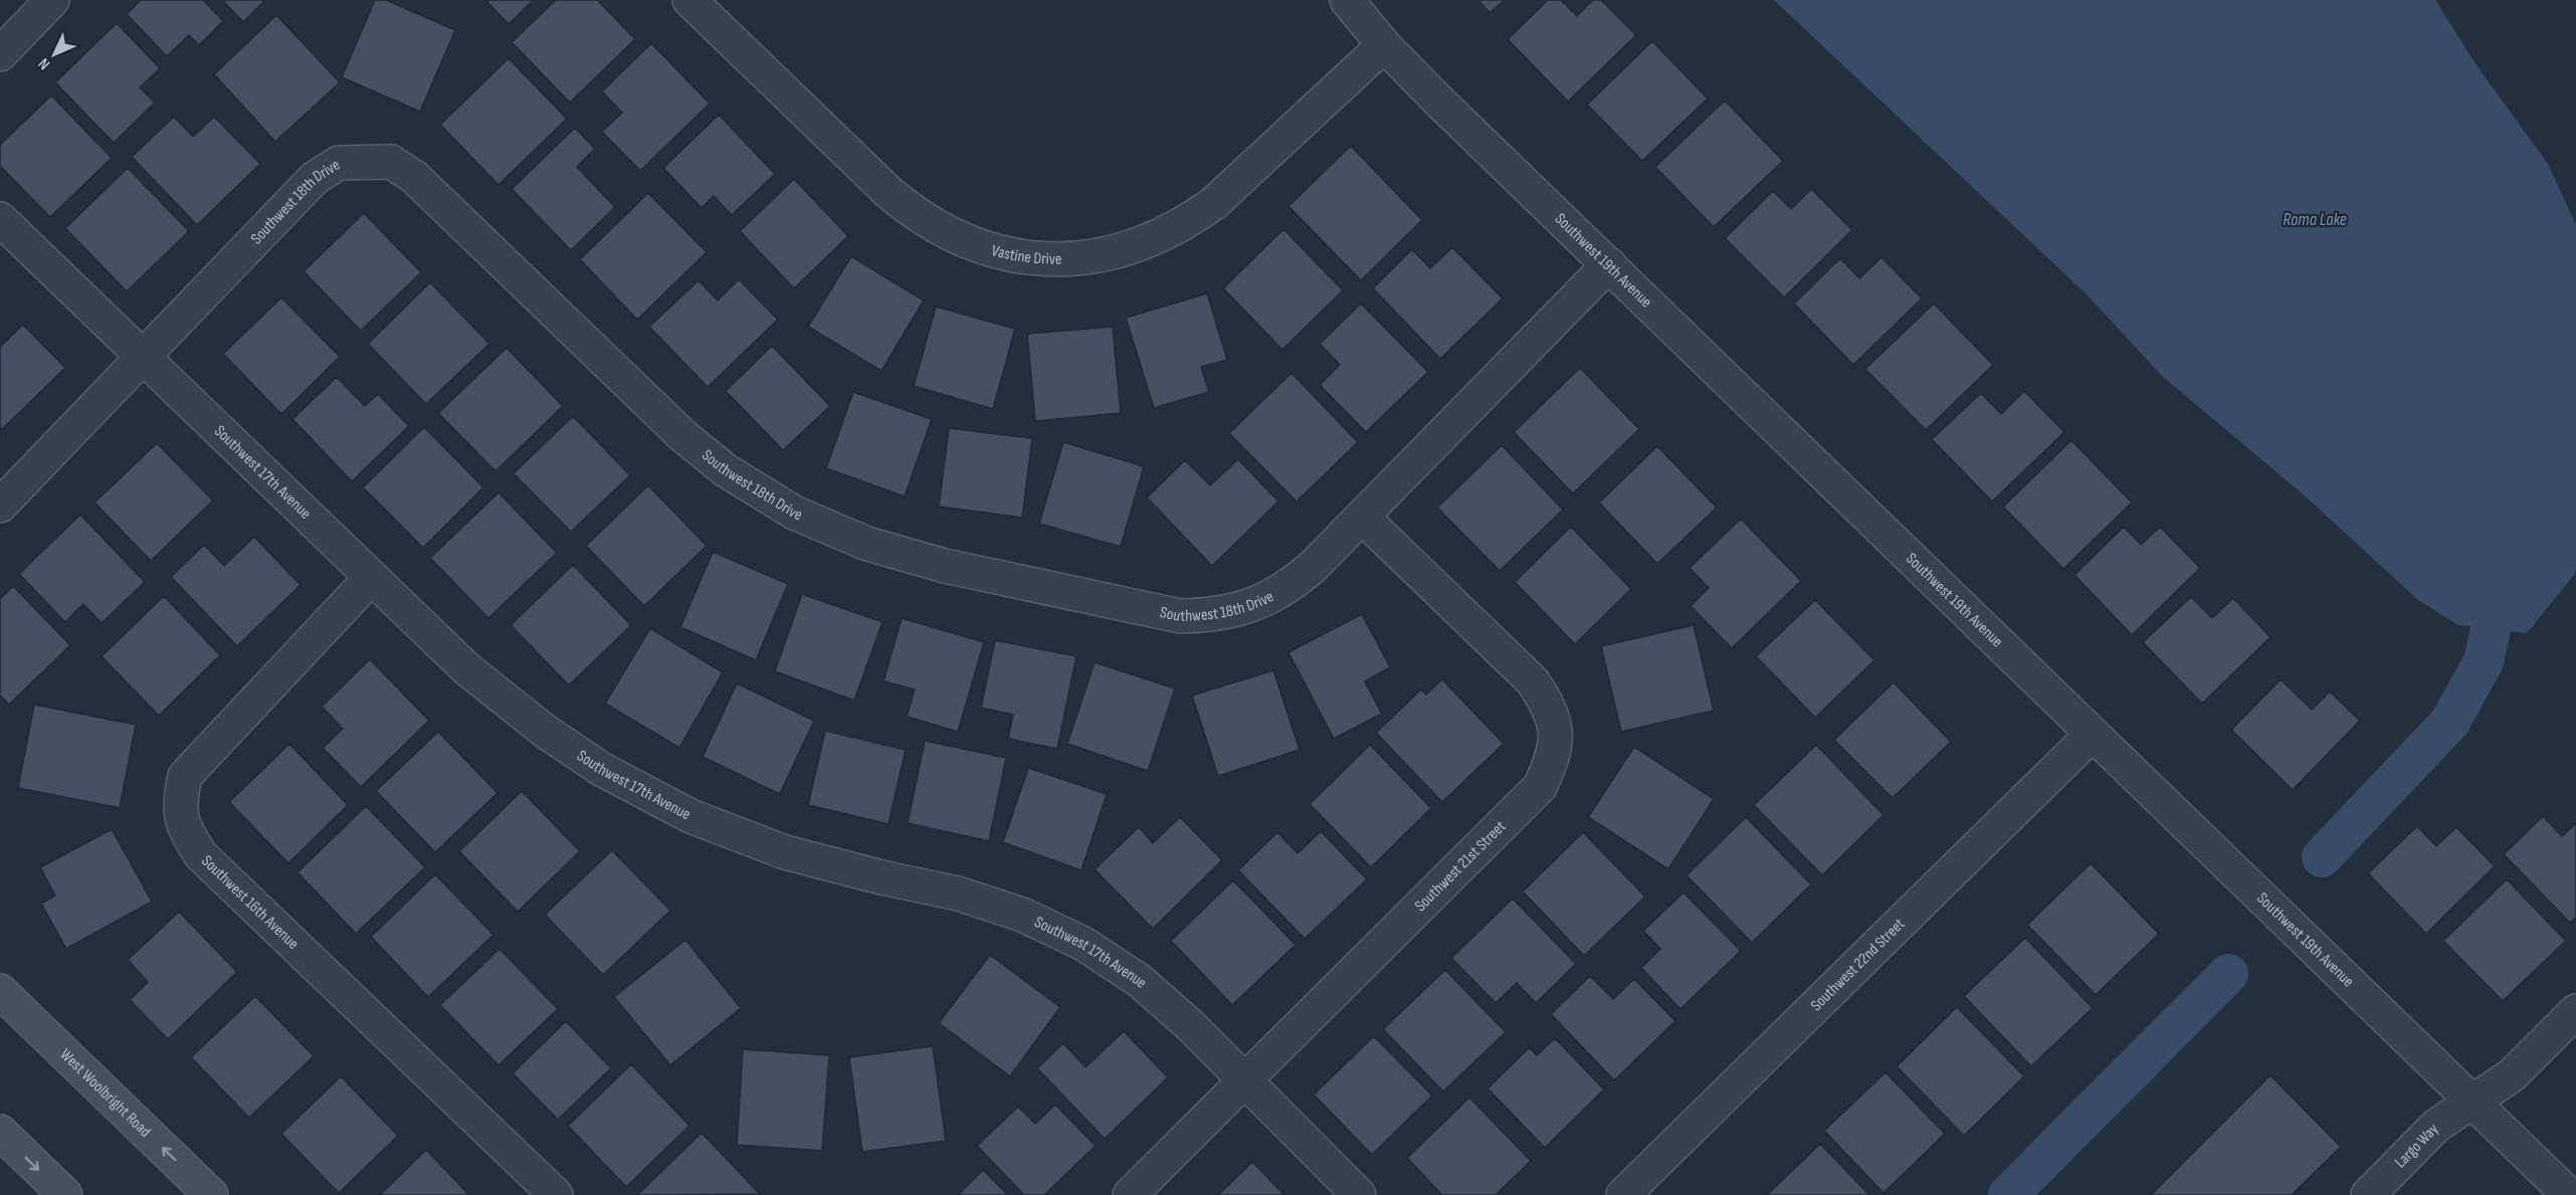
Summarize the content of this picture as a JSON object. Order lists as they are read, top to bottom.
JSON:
{
  "streets": {
    "main road": ["West Woolbright Road"],
    "street": [
      "Southwest 18th Drive",
      "Vastine Drive",
      "Southwest 19th Avenue",
      "Southwest 17th Avenue",
      "Southwest 21st Street",
      "Southwest 16th Avenue",
      "Southwest 22nd Street",
      "Largo Way"
    ]
  },
  "crossings": [
    ["Southwest 18th Drive", "Southwest 19th Avenue"],
    ["Southwest 18th Drive", "Southwest 17th Avenue"],
    ["Southwest 18th Drive", "Southwest 21st Street"],
    ["Vastine Drive", "Southwest 19th Avenue"],
    ["Southwest 19th Avenue", "Southwest 22nd Street"],
    ["Southwest 19th Avenue", "Largo Way"],
    ["Southwest 17th Avenue", "Southwest 21st Street"],
    ["Southwest 17th Avenue", "Southwest 16th Avenue"]
  ],
  "water": ["Roma Lake"],
  "north": "bottom left"
}
